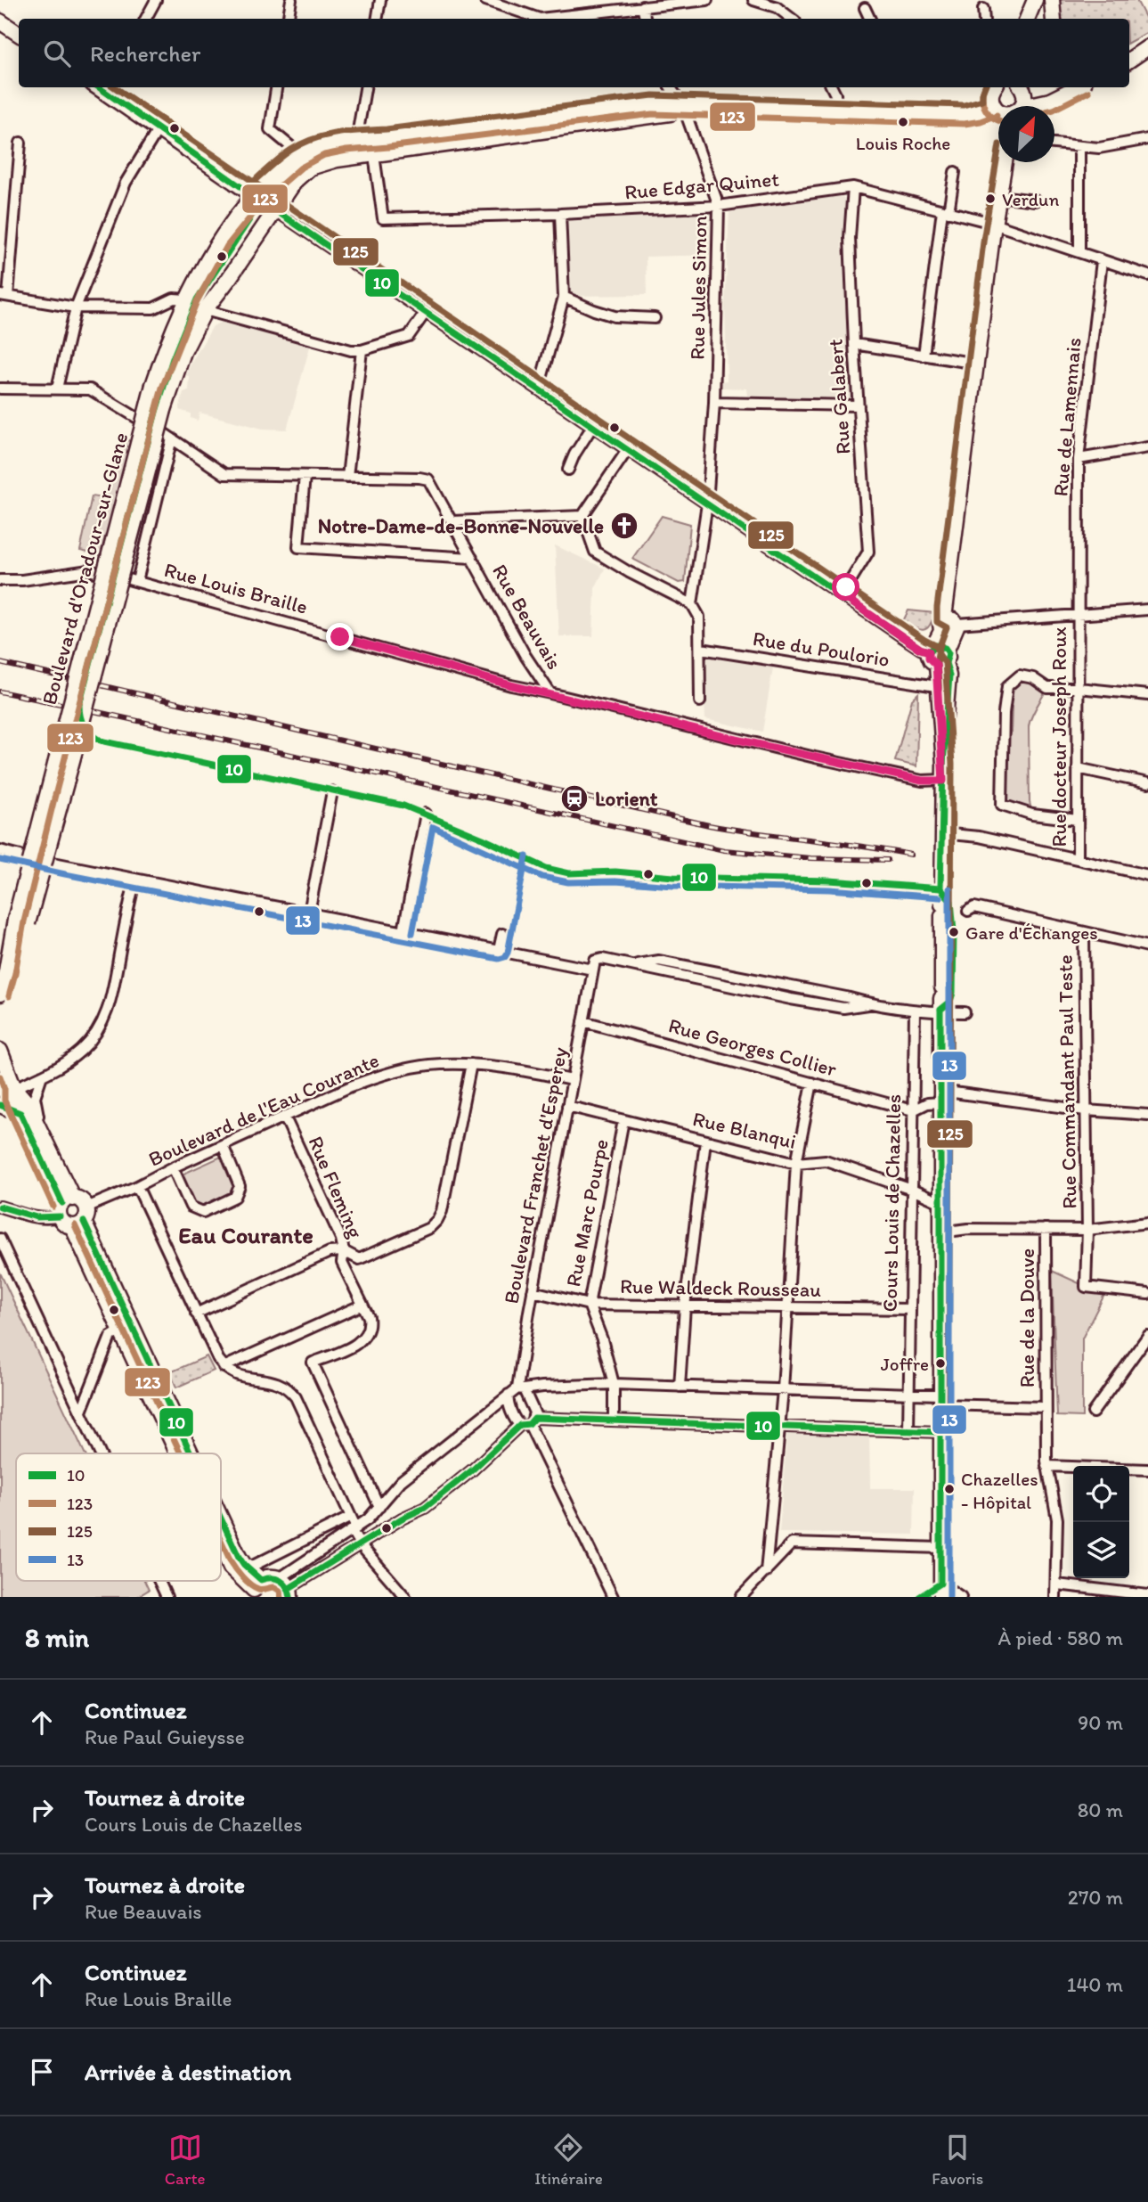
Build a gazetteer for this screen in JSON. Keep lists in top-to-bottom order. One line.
{"streets":{"main road":["Boulevard d'Oradour-sur-Glane"],"street":["Rue Edgar Quinet","Rue Jules Simon","Rue Galabert","Rue de Lamennais","Rue Louis Braille","Rue Beauvais","Rue du Poulorio","Rue docteur Joseph Roux","Rue Georges Collier","Rue Commandant Paul Teste","Boulevard de l'Eau Courante","Rue Blanqui","Boulevard Franchet d'Esperey","Rue Fleming","Cours Louis de Chazelles","Rue Marc Pourpe","Rue Waldeck Rousseau","Rue de la Douve"]},"crossings":[["Rue Edgar Quinet","Rue Jules Simon"],["Rue Edgar Quinet","Rue Galabert"],["Rue Edgar Quinet","Rue de Lamennais"],["Rue Edgar Quinet","Boulevard d'Oradour-sur-Glane"],["Rue Jules Simon","Boulevard d'Oradour-sur-Glane"],["Rue de Lamennais","Rue docteur Joseph Roux"],["Rue Louis Braille","Rue Beauvais"],["Rue Georges Collier","Boulevard Franchet d'Esperey"],["Rue Georges Collier","Cours Louis de Chazelles"],["Boulevard de l'Eau Courante","Boulevard Franchet d'Esperey"],["Boulevard de l'Eau Courante","Rue Fleming"],["Rue Blanqui","Boulevard Franchet d'Esperey"],["Rue Blanqui","Cours Louis de Chazelles"],["Rue Blanqui","Rue Marc Pourpe"],["Boulevard Franchet d'Esperey","Rue Waldeck Rousseau"],["Cours Louis de Chazelles","Rue Waldeck Rousseau"],["Rue Marc Pourpe","Rue Waldeck Rousseau"]],"districts":["Eau Courante"],"places":{"other":["Louis Roche","Verdun","Gare d'Échanges","Joffre","Chazelles - Hôpital"],"church":["Notre-Dame-de-Bonne-Nouvelle"],"station":["Lorient"]},"lines":["transit line 10","transit line 123","transit line 125","transit line 13"],"legend":["10","123","125","13"],"north":"top right","page":{"search":"Rechercher","heading":["8 min","À pied · 580 m"],"list":[["Continuez","Rue Paul Guieysse","90 m"],["Tournez à droite","Cours Louis de Chazelles","80 m"],["Tournez à droite","Rue Beauvais","270 m"],["Continuez","Rue Louis Braille","140 m"],"Arrivée à destination"],"nav":["Carte","Itinéraire","Favoris"]}}
